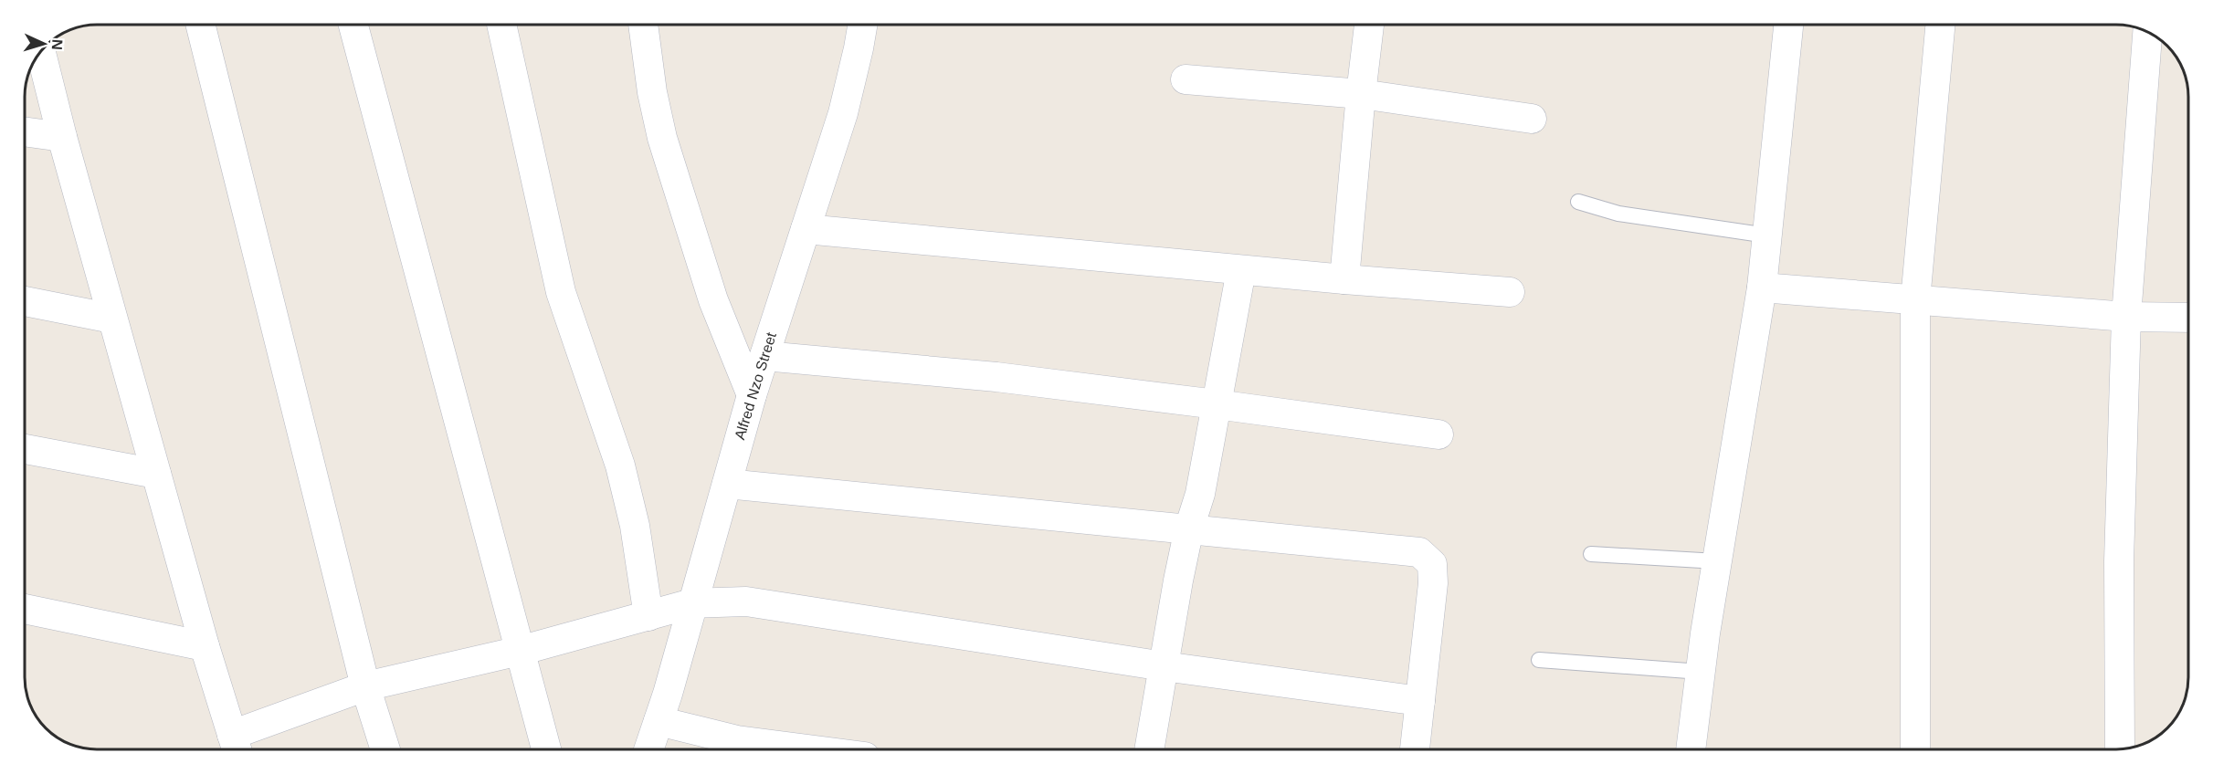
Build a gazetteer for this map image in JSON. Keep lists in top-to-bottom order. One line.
{"streets":{"street":["Alfred Nzo Street"]},"north":"right"}
